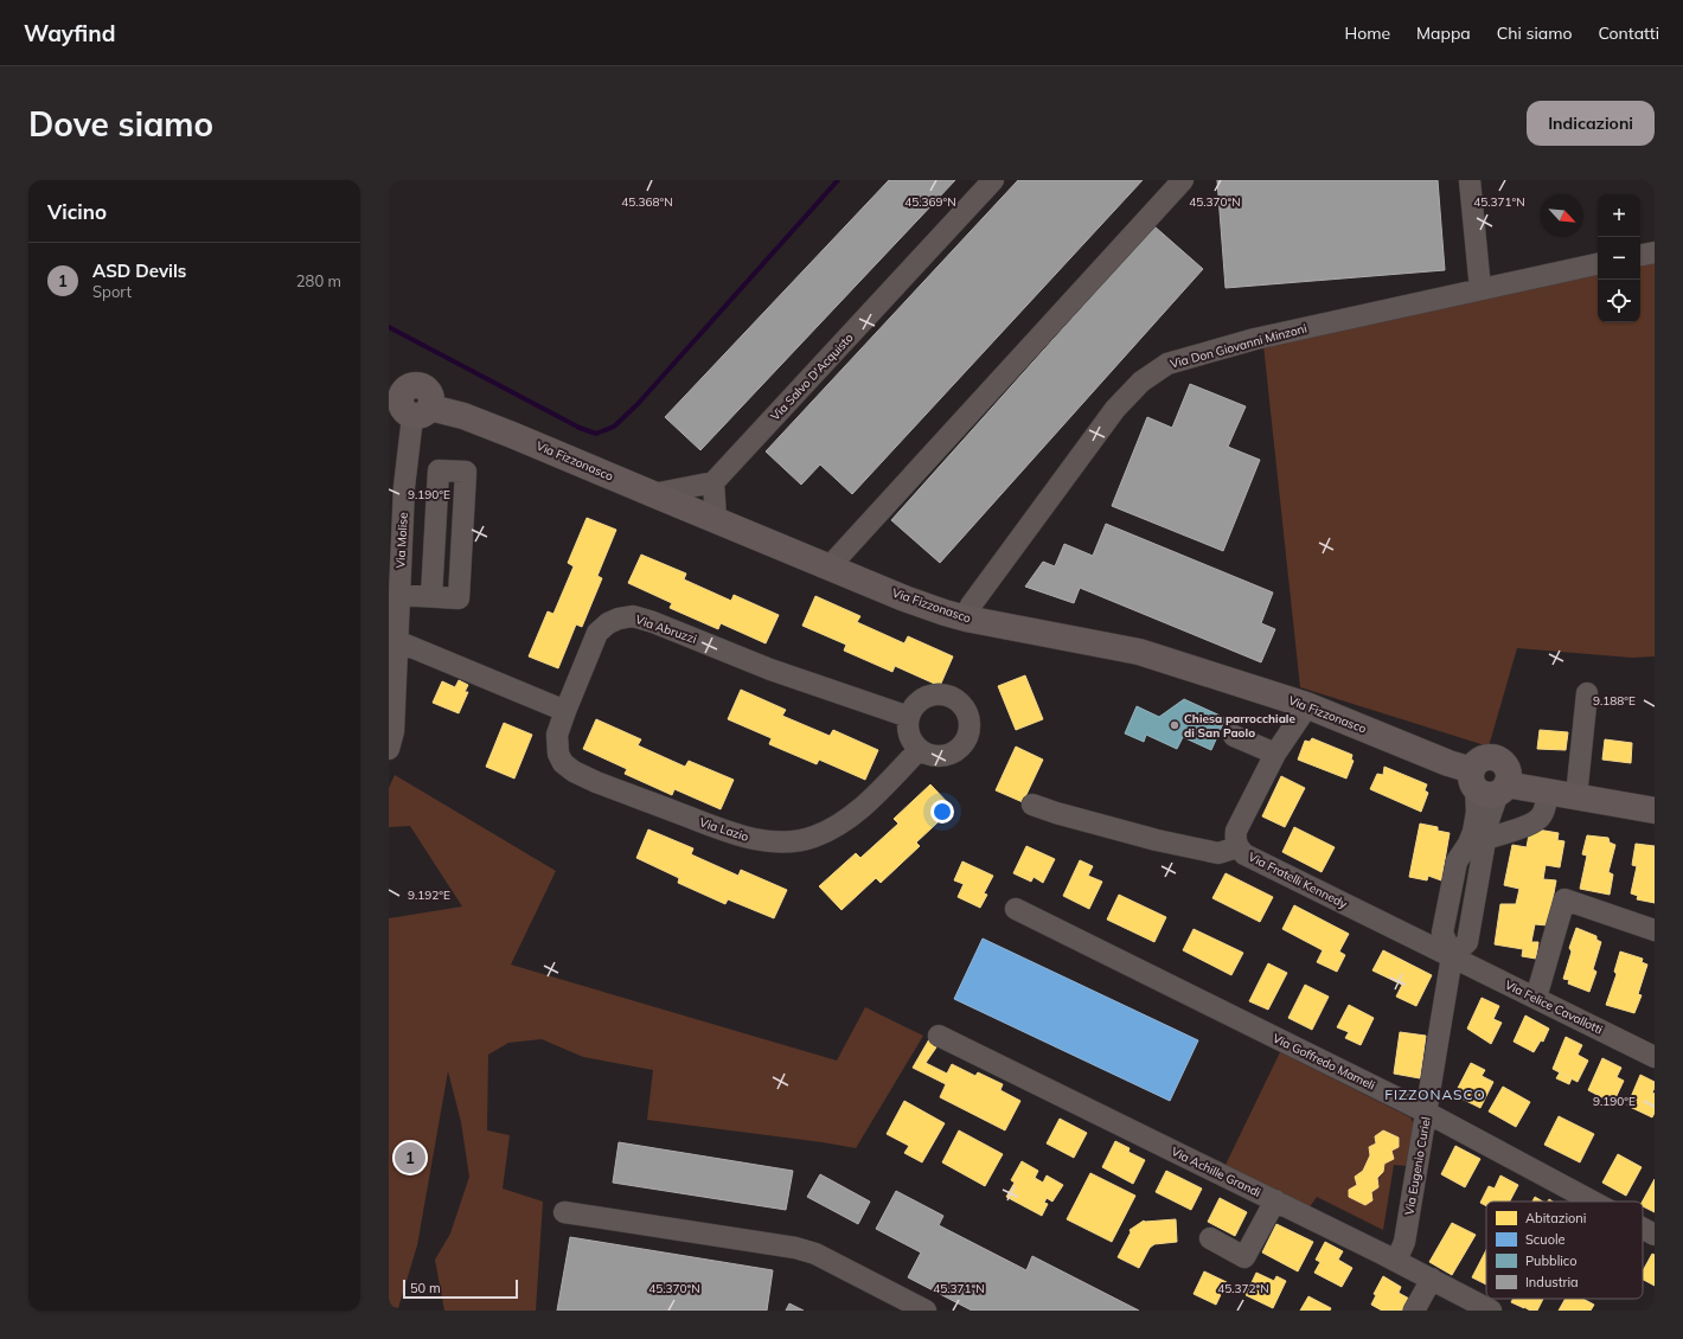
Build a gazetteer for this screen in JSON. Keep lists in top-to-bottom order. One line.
{"streets":{"main road":["Via Fizzonasco"],"street":["Via Don Giovanni Minzoni","Via Salvo D'Acquisto","Via Molise","Via Abruzzi","Via Lazio","Via Fratelli Kennedy","Via Felice Cavallotti","Via Goffredo Mameli","Via Eugenio Curiel","Via Achille Grandi"]},"crossings":[["Via Don Giovanni Minzoni","Via Fizzonasco"],["Via Fizzonasco","Via Molise"],["Via Fizzonasco","Via Fratelli Kennedy"],["Via Abruzzi","Via Lazio"],["Via Fratelli Kennedy","Via Felice Cavallotti"],["Via Fratelli Kennedy","Via Eugenio Curiel"],["Via Felice Cavallotti","Via Eugenio Curiel"],["Via Goffredo Mameli","Via Eugenio Curiel"],["Via Eugenio Curiel","Via Achille Grandi"]],"districts":["FIZZONASCO"],"places":["Chiesa parrocchiale di San Paolo"],"legend":["Abitazioni","Scuole","Pubblico","Industria"],"scale_bar":"50 m","north":"bottom right","page":{"header":"Wayfind","nav":["Home","Mappa","Chi siamo","Contatti"],"buttons":"Indicazioni","title":"Dove siamo","heading":"Vicino","map_buttons":["+","−"],"list":[{"mark":"1","name":"ASD Devils","note":"Sport","value":"280 m"}],"pins":"1","scale":"50 m"},"coordinates":["45.368°N","45.369°N","45.370°N","45.371°N","9.190°E","9.188°E","9.192°E","45.372°N"]}
